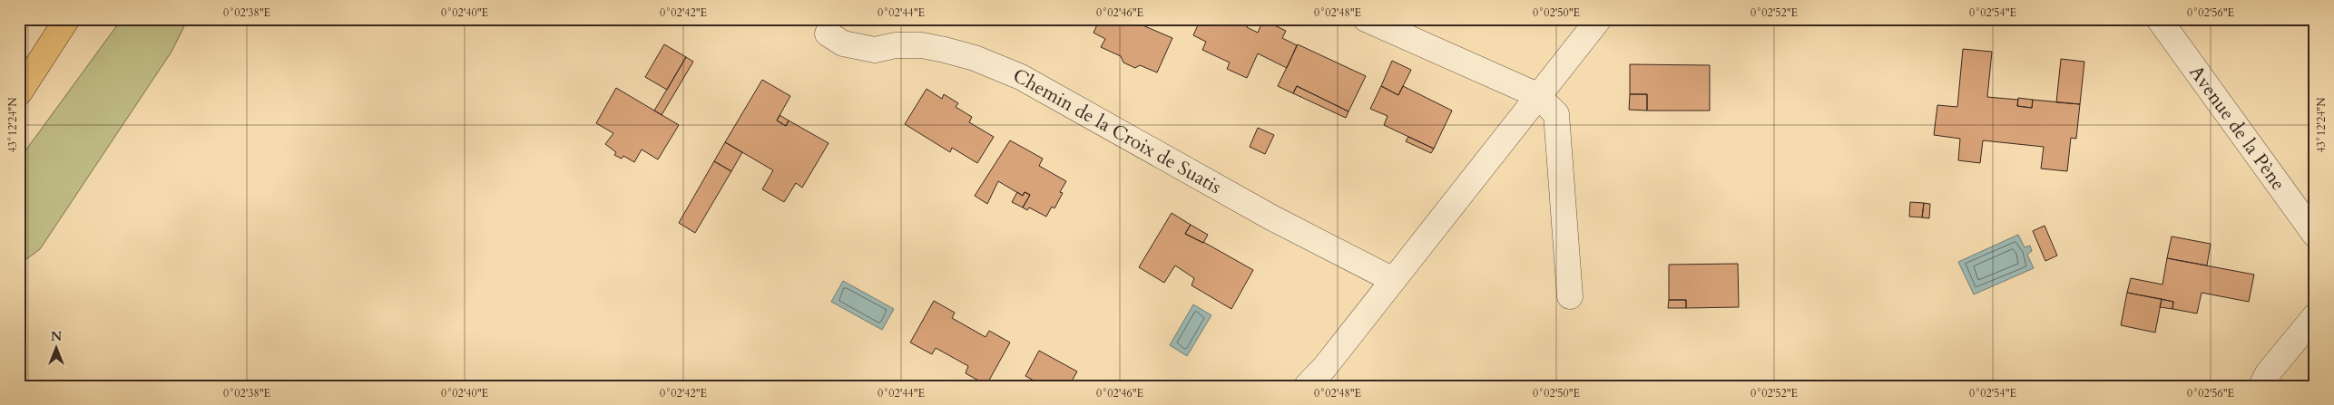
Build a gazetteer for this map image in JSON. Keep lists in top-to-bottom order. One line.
{"streets":{"street":["Avenue de la Pène","Chemin de la Croix de Suatis"]},"north":"top","coordinates":["0°02'38\"E","0°02'40\"E","0°02'42\"E","0°02'44\"E","0°02'46\"E","0°02'48\"E","0°02'50\"E","0°02'52\"E","0°02'54\"E","0°02'56\"E","43°12'24\"N"]}
